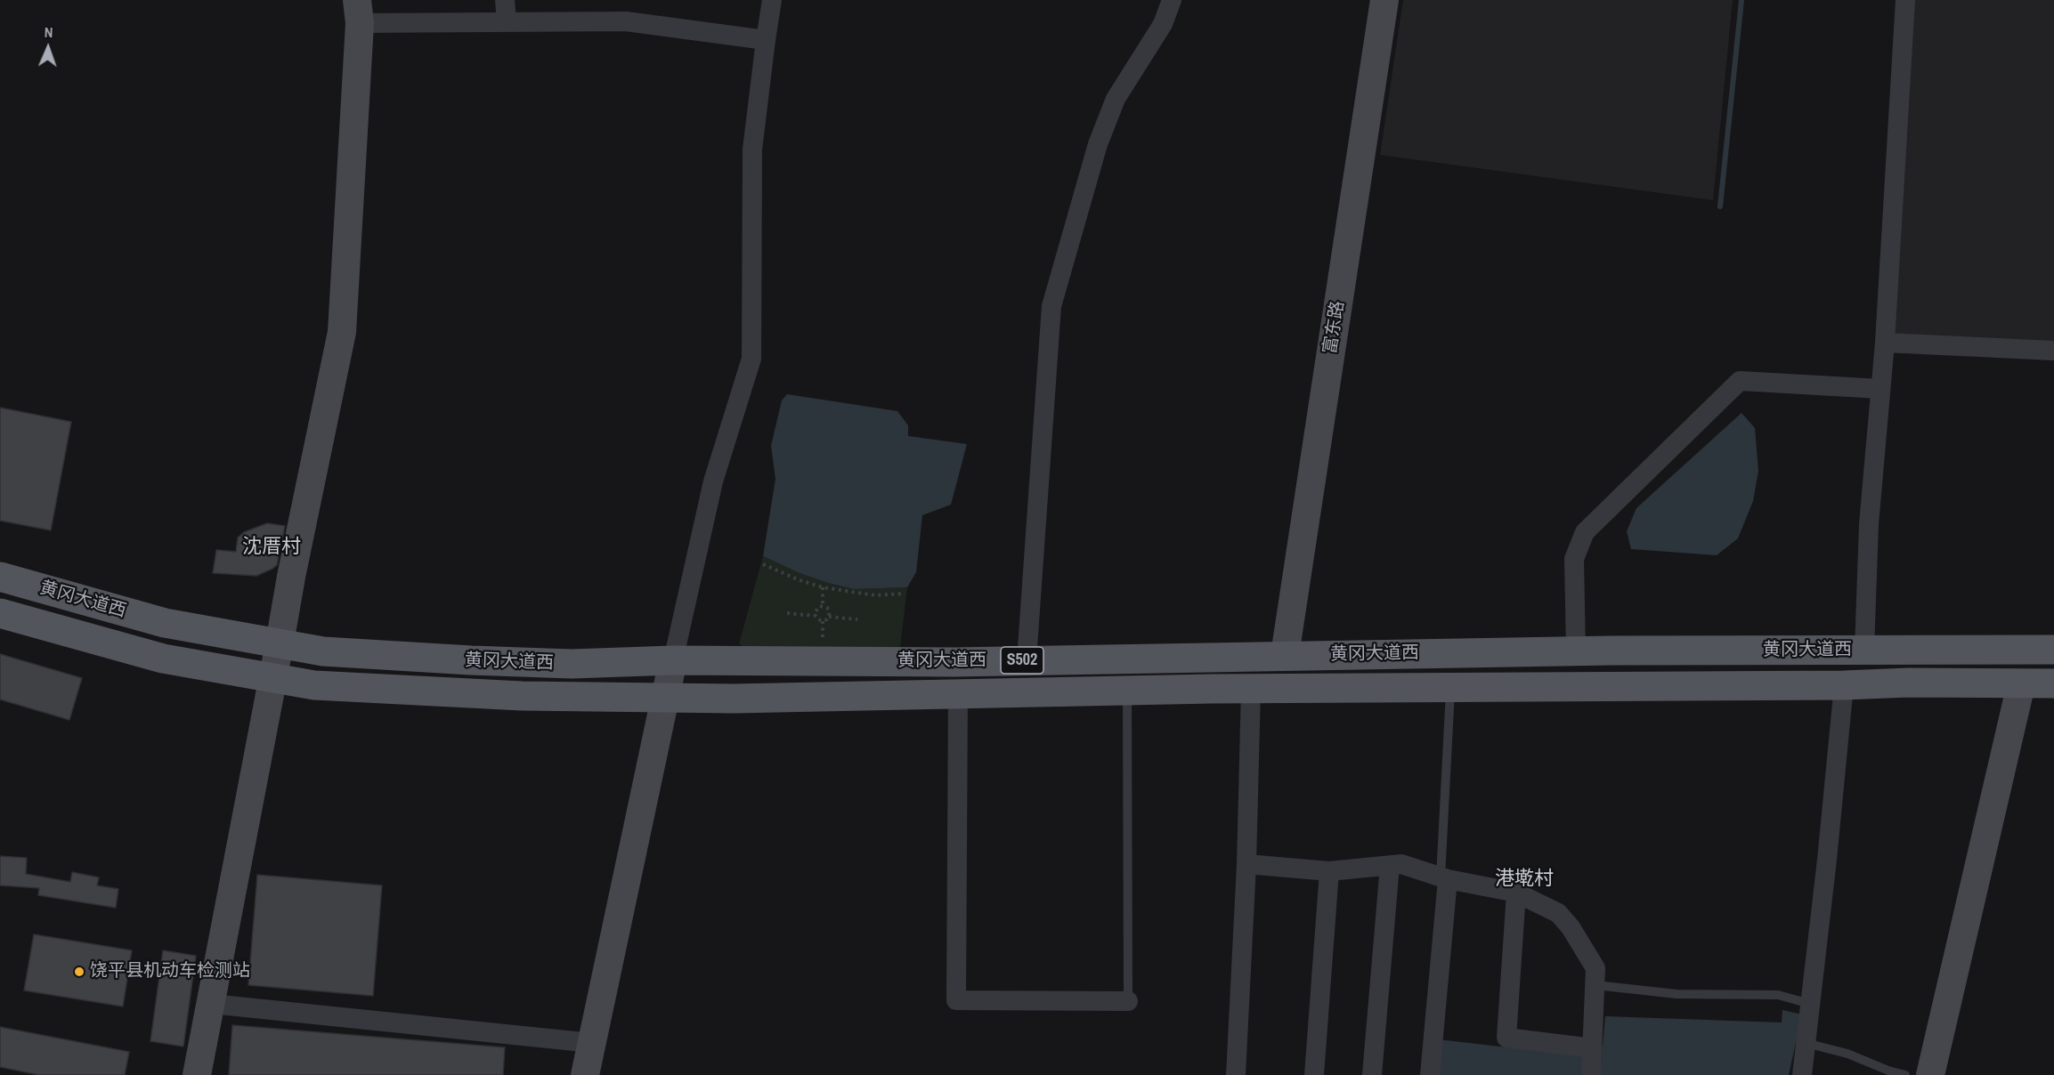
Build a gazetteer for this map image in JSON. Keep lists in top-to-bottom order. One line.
{"streets":{"main road":["黄冈大道西","S502"],"street":["富东路"]},"crossings":[["富东路","黄冈大道西"]],"districts":["沈厝村","港墘村"],"places":["饶平县机动车检测站"],"north":"top"}
